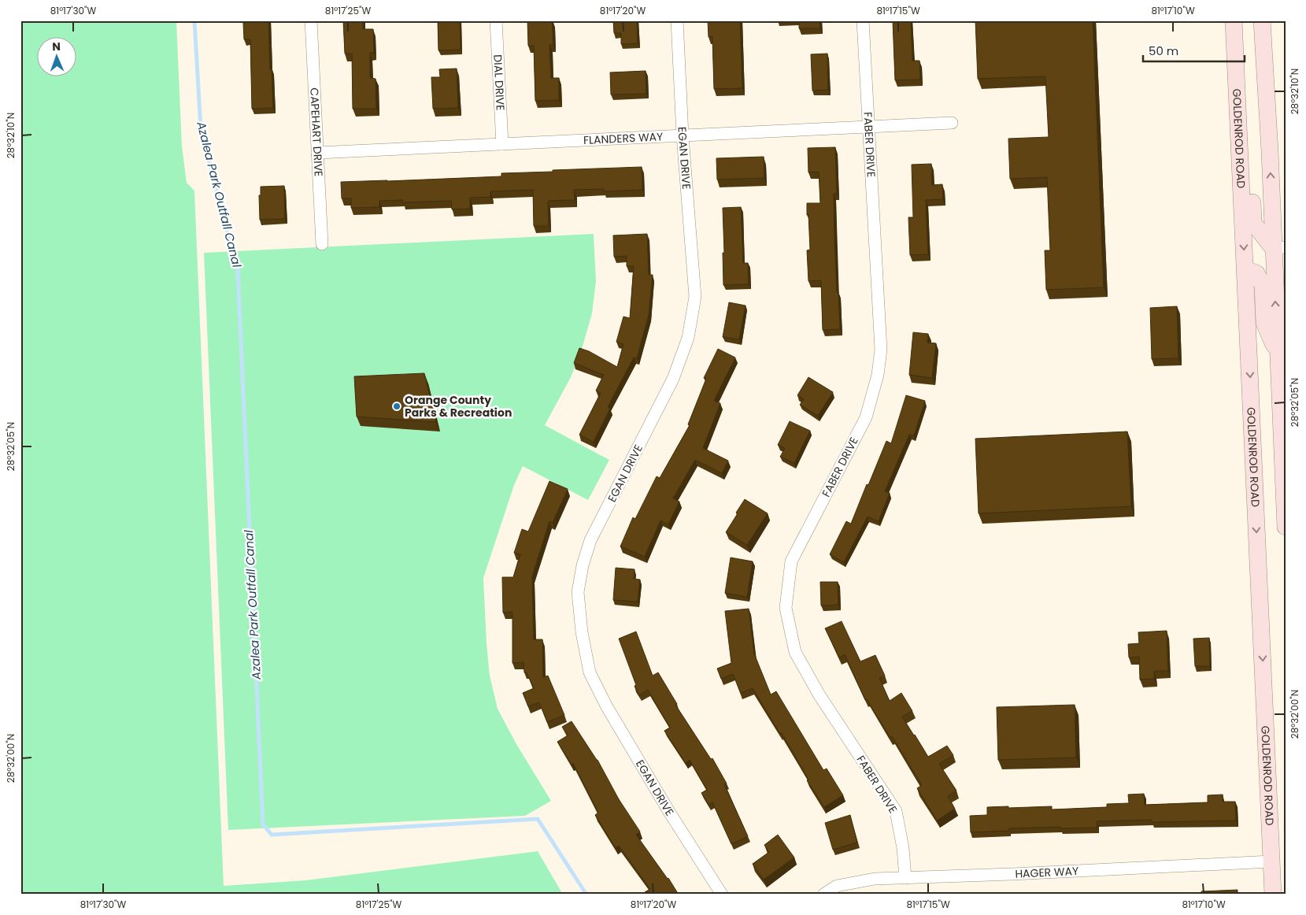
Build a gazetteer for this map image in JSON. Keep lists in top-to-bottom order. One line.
{"streets":{"main road":["GOLDENROD ROAD"],"street":["DIAL DRIVE","CAPEHART DRIVE","FLANDERS WAY","FABER DRIVE","EGAN DRIVE","HAGER WAY"]},"crossings":[["DIAL DRIVE","FLANDERS WAY"],["CAPEHART DRIVE","FLANDERS WAY"],["FLANDERS WAY","FABER DRIVE"],["FLANDERS WAY","EGAN DRIVE"],["GOLDENROD ROAD","HAGER WAY"],["FABER DRIVE","HAGER WAY"]],"water":["Azalea Park Outfall Canal"],"places":["Orange County Parks & Recreation"],"scale_bar":"50 m","north":"top","coordinates":["81°17'30\"W","81°17'25\"W","81°17'20\"W","81°17'15\"W","81°17'10\"W","28°32'10\"N","28°32'05\"N","28°32'00\"N"]}
